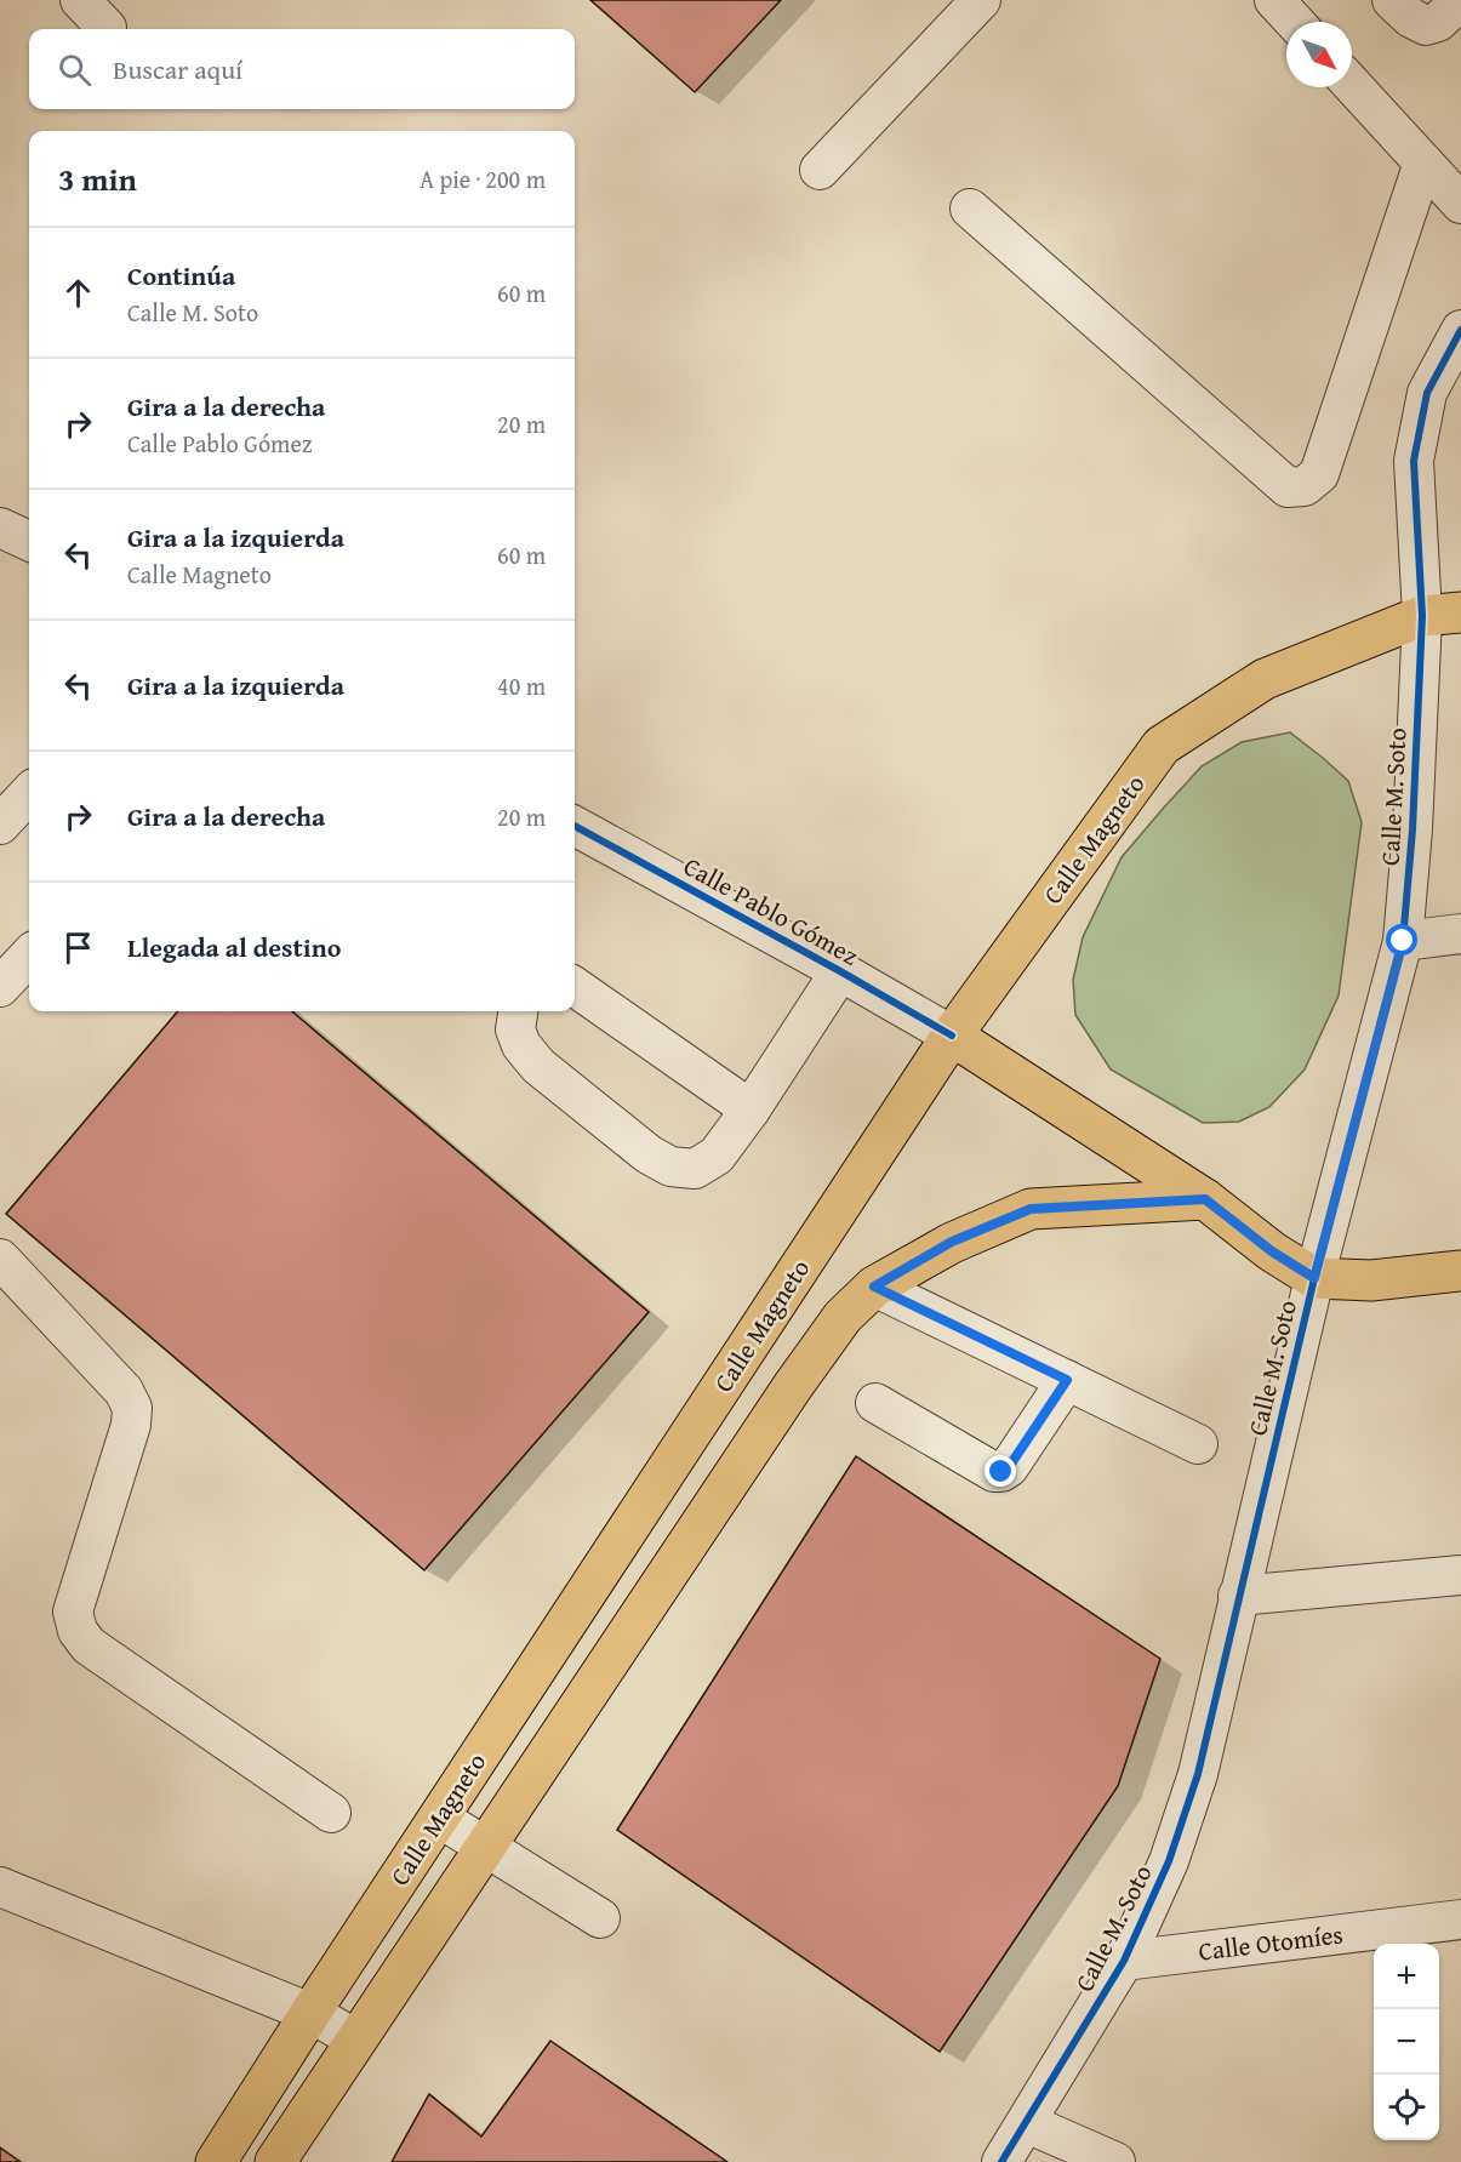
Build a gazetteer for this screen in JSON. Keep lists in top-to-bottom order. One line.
{"streets":{"main road":["Calle Magneto","Calle Pablo Gómez"],"street":["Calle M. Soto","Calle Otomíes"]},"crossings":[["Calle M. Soto","Calle Magneto"],["Calle M. Soto","Calle Pablo Gómez"],["Calle M. Soto","Calle Otomíes"],["Calle Magneto","Calle Pablo Gómez"]],"north":"bottom right","page":{"search":"Buscar aquí","heading":["3 min","A pie · 200 m"],"list":[["Continúa","Calle M. Soto","60 m"],["Gira a la derecha","Calle Pablo Gómez","20 m"],["Gira a la izquierda","Calle Magneto","60 m"],["Gira a la izquierda","40 m"],["Gira a la derecha","20 m"],"Llegada al destino"],"map_buttons":["+","−"]}}
